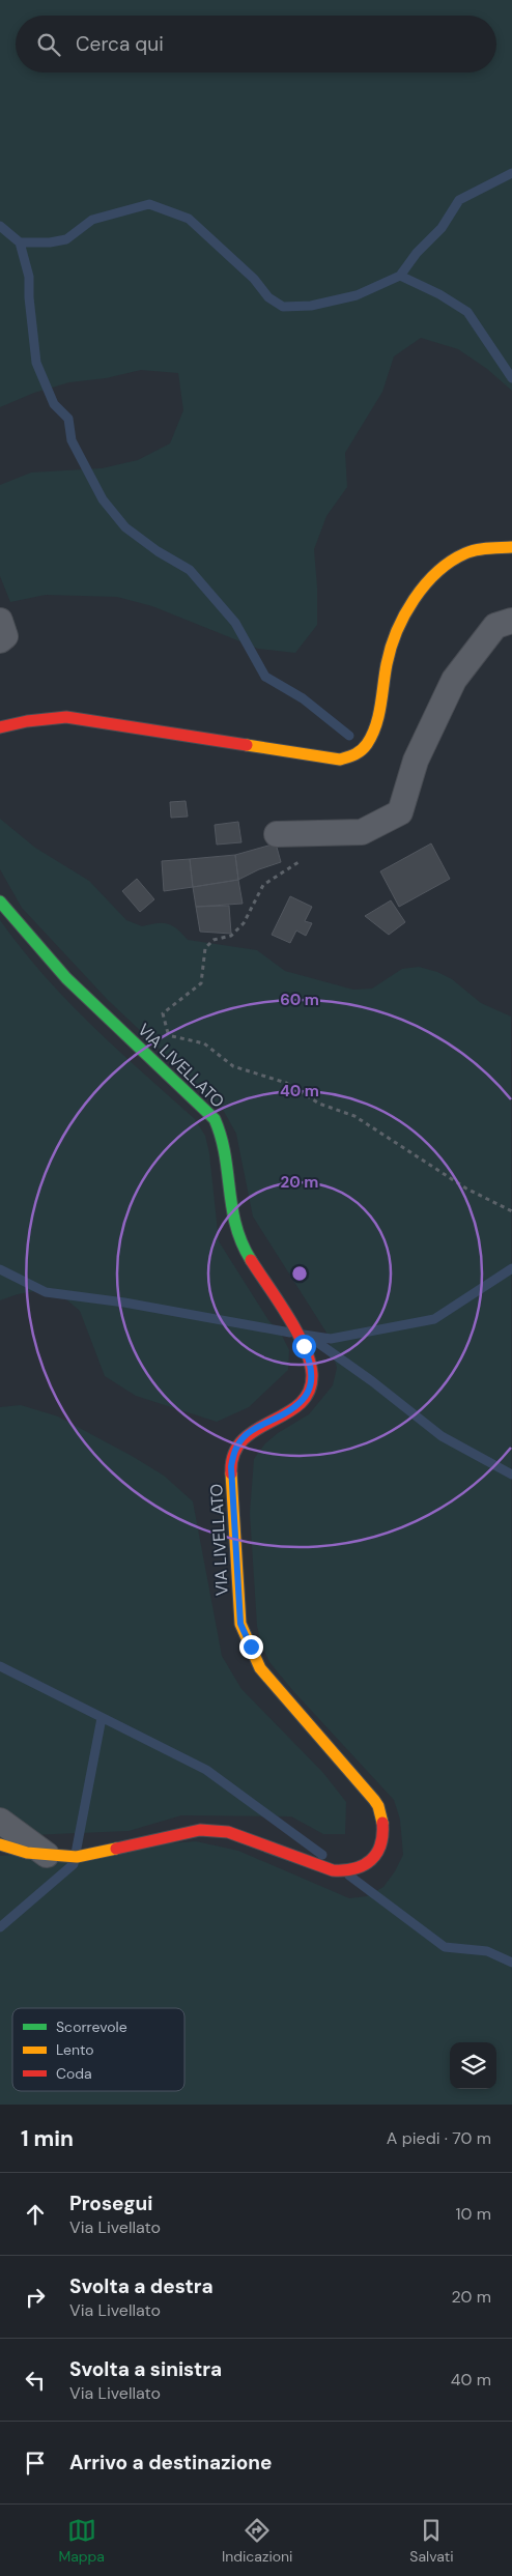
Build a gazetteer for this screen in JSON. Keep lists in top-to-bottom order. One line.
{"streets":{"main road":["VIA LIVELLATO"]},"legend":["Scorrevole","Lento","Coda"],"page":{"search":"Cerca qui","heading":["1 min","A piedi · 70 m"],"list":[["Prosegui","Via Livellato","10 m"],["Svolta a destra","Via Livellato","20 m"],["Svolta a sinistra","Via Livellato","40 m"],"Arrivo a destinazione"],"nav":["Mappa","Indicazioni","Salvati"]},"rings":["60 m","40 m","20 m"]}
